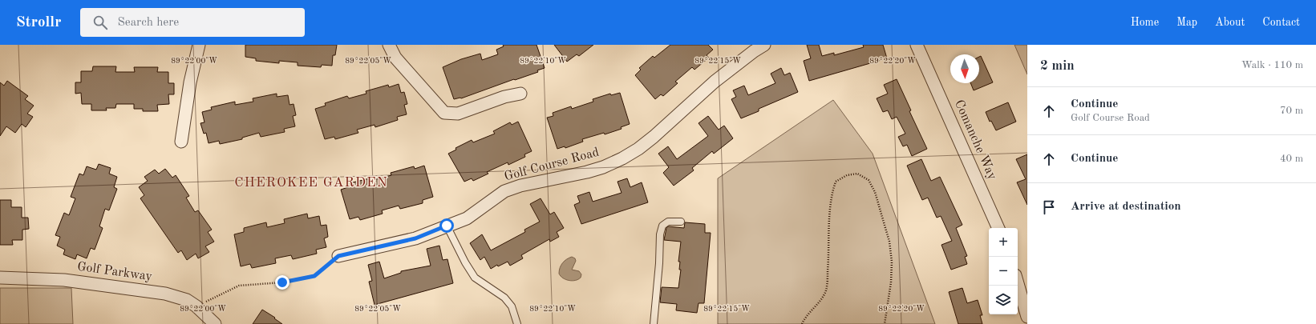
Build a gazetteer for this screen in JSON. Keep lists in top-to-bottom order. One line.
{"streets":{"street":["Comanche Way","Golf Course Road","Golf Parkway"]},"districts":["CHEROKEE GARDEN"],"north":"bottom","page":{"header":"Strollr","search":"Search here","nav":["Home","Map","About","Contact"],"heading":["2 min","Walk · 110 m"],"list":[["Continue","Golf Course Road","70 m"],["Continue","40 m"],"Arrive at destination"],"map_buttons":["+","−"]},"coordinates":["89°22'00\"W","89°22'05\"W","89°22'10\"W","89°22'15\"W","89°22'20\"W"]}
